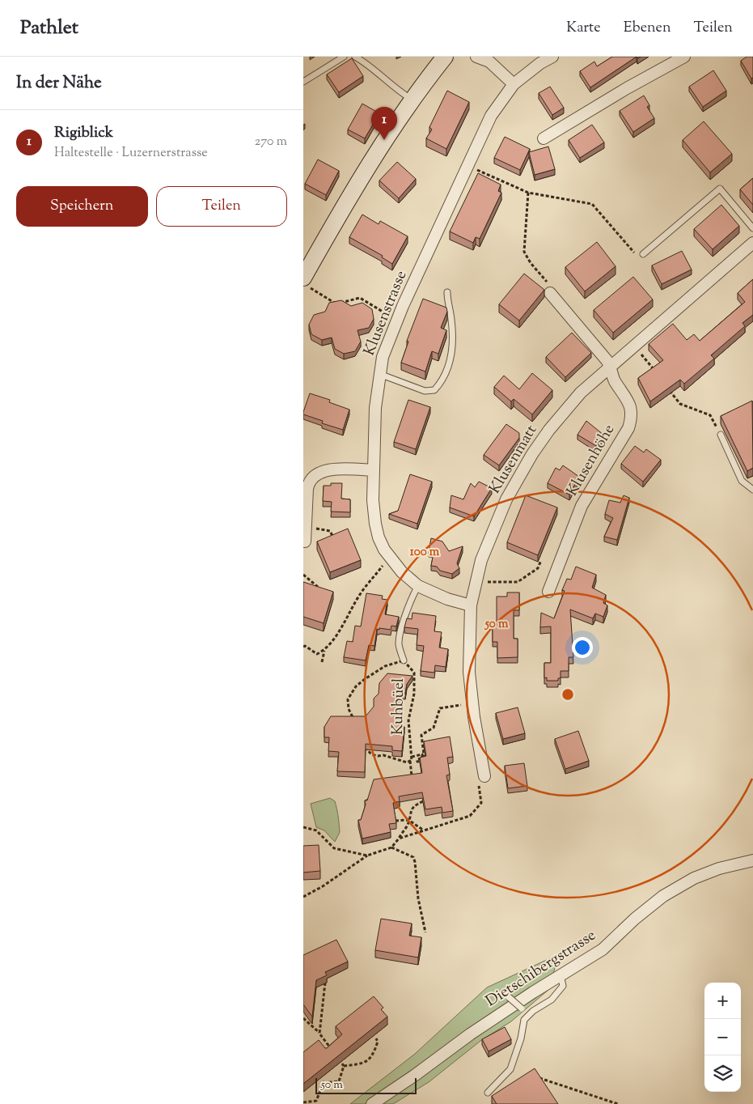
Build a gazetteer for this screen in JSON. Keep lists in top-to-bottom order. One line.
{"streets":{"street":["Klusenstrasse","Klusenmatt","Klusenhöhe","Dietschibergstrasse"],"lane":["Kuhbüel"]},"crossings":[["Klusenstrasse","Klusenmatt"],["Klusenstrasse","Kuhbüel"],["Klusenmatt","Klusenhöhe"]],"scale_bar":"50 m","page":{"header":"Pathlet","nav":["Karte","Ebenen","Teilen"],"heading":"In der Nähe","pins":"1","list":[{"mark":"1","name":"Rigiblick","note":"Haltestelle · Luzernerstrasse","value":"270 m"}],"buttons":["Speichern","Teilen"],"map_buttons":["+","−"],"scale":"50 m"},"rings":["100 m","50 m"]}
